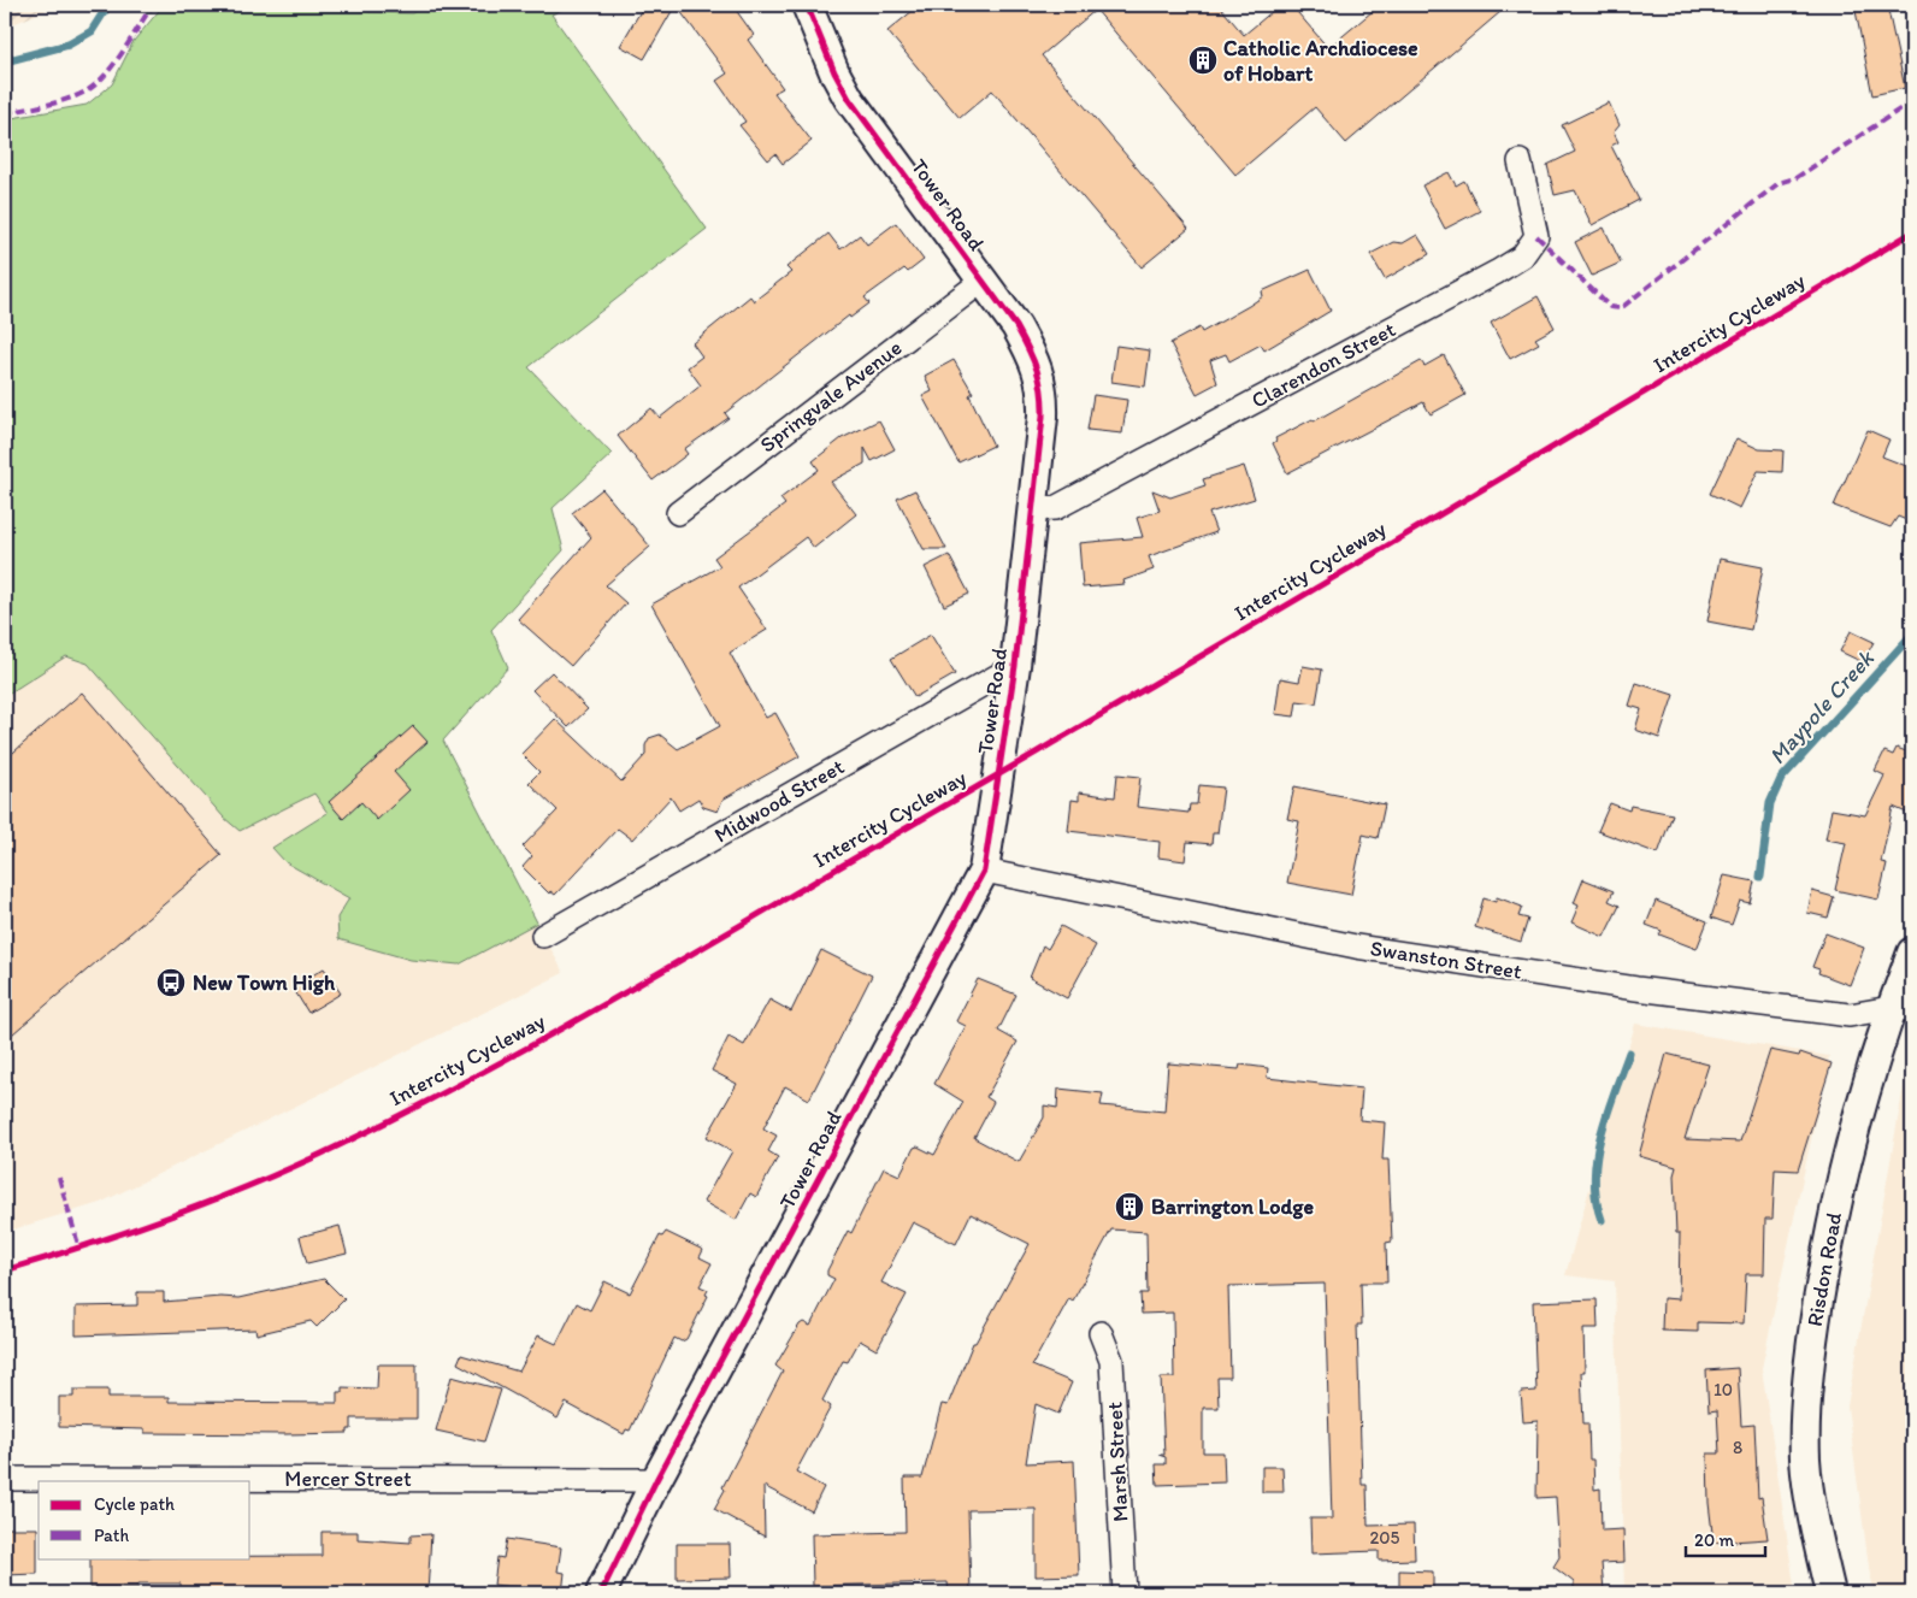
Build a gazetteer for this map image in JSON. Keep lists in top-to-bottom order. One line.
{"streets":{"street":["Tower Road","Clarendon Street","Springvale Avenue","Midwood Street","Swanston Street","Risdon Road","Marsh Street","Mercer Street"],"cycle path":["Intercity Cycleway"]},"crossings":[["Tower Road","Clarendon Street"],["Tower Road","Springvale Avenue"],["Tower Road","Midwood Street"],["Tower Road","Swanston Street"],["Tower Road","Mercer Street"],["Swanston Street","Risdon Road"]],"water":["Maypole Creek"],"places":{"building":["Catholic Archdiocese of Hobart","Barrington Lodge"],"bus stop":["New Town High"]},"house_numbers":["10","8","205"],"legend":["Cycle path","Path"],"scale_bar":"20 m"}
